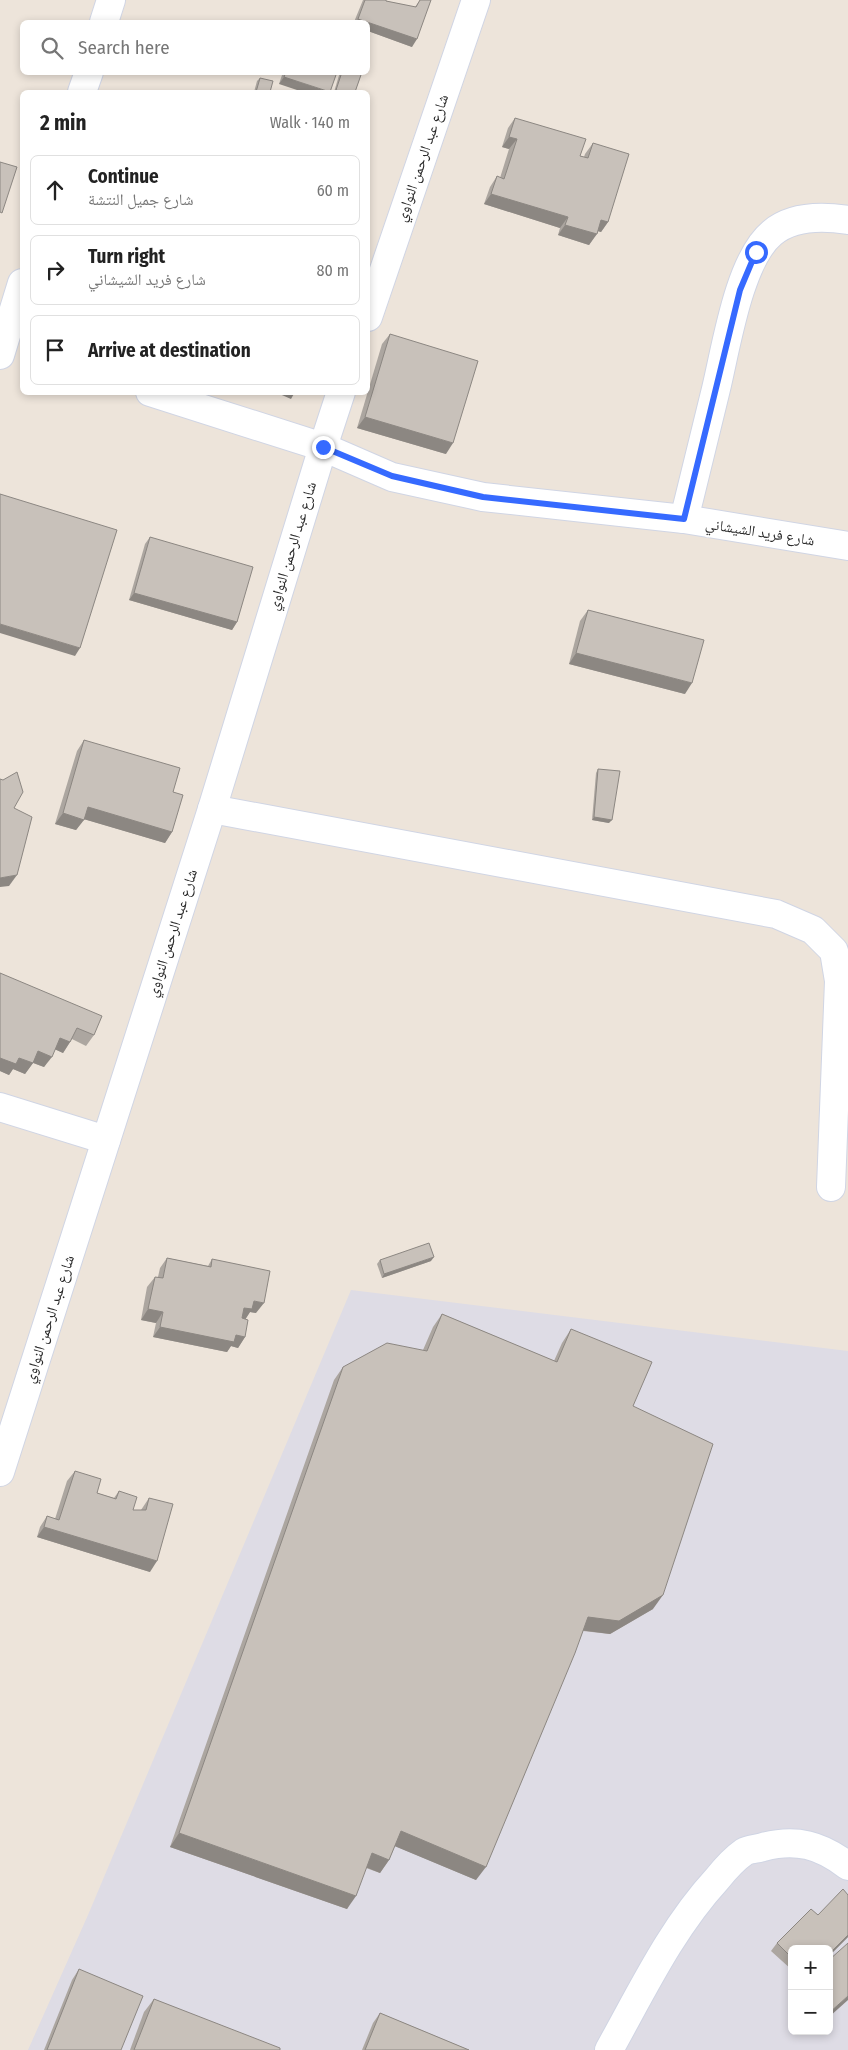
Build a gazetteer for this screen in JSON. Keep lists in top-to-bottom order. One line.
{"streets":{"street":["شارع عبد الرحمن النواوي","شارع فريد الشيشاني"]},"crossings":[["شارع عبد الرحمن النواوي","شارع فريد الشيشاني"]],"page":{"search":"Search here","heading":["2 min","Walk · 140 m"],"list":[["Continue","شارع جميل النتشة","60 m"],["Turn right","شارع فريد الشيشاني","80 m"],"Arrive at destination"],"map_buttons":["+","−"]}}
